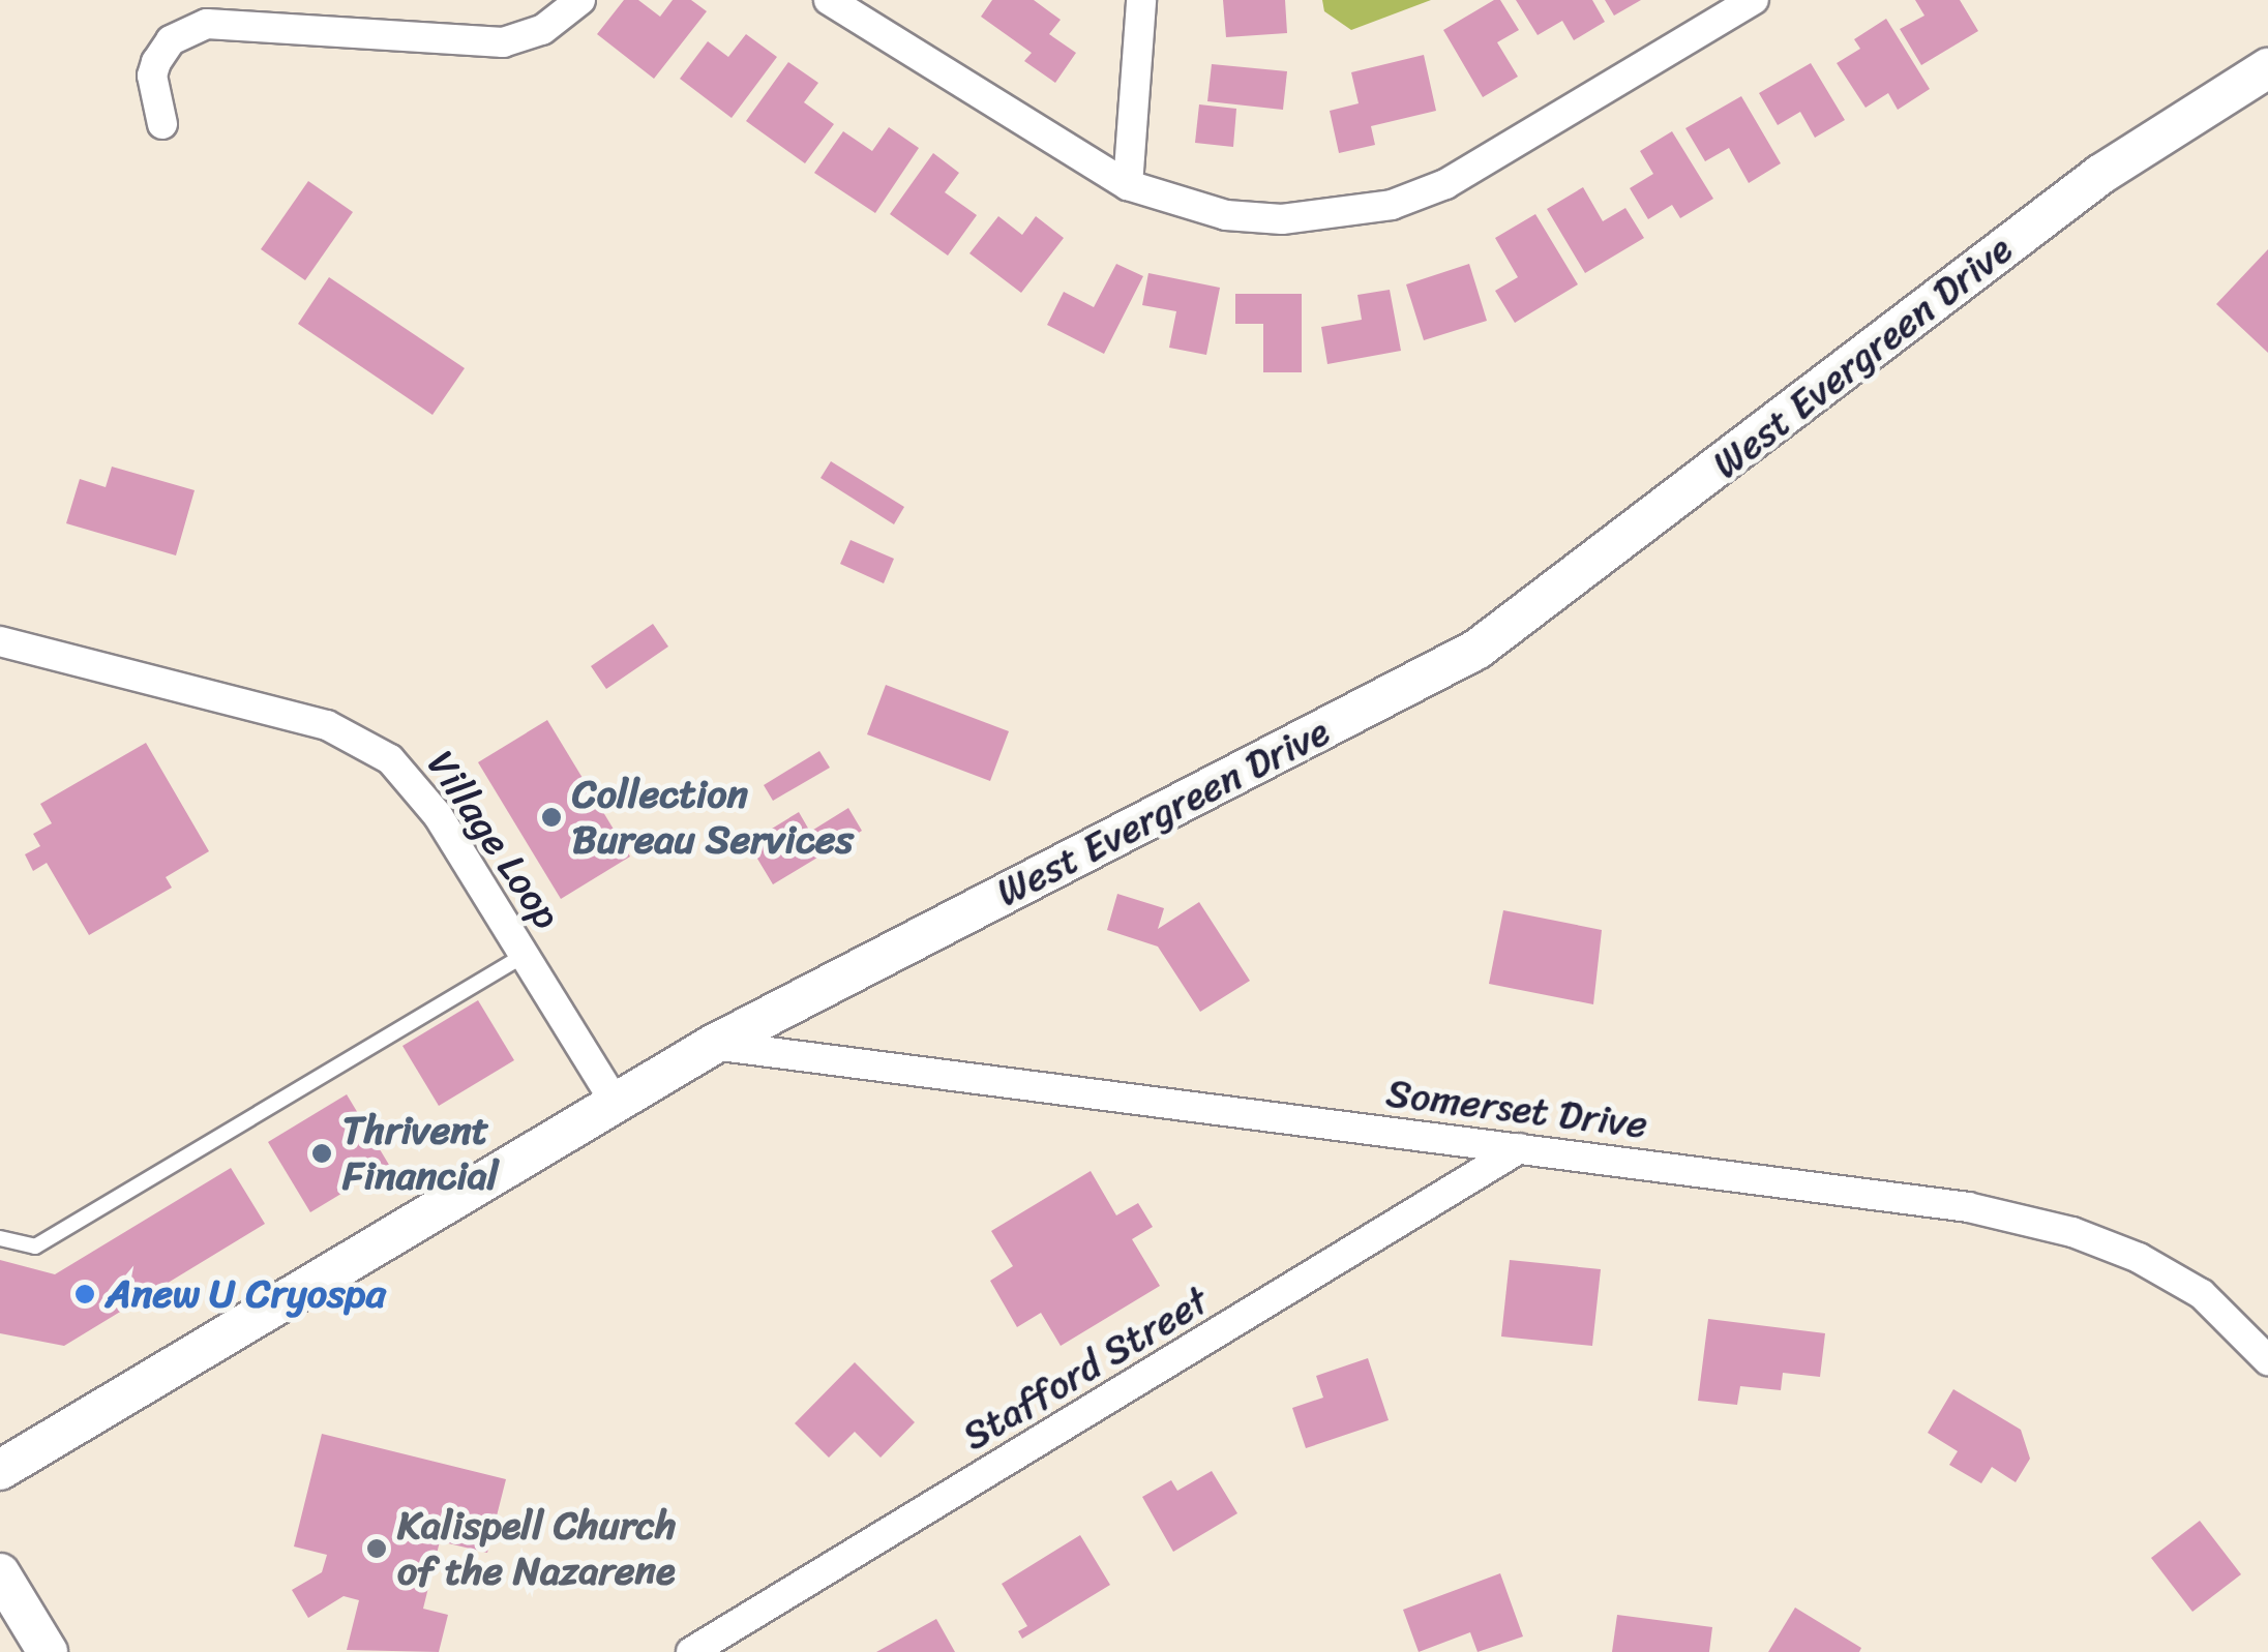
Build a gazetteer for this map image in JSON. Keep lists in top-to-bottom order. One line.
{"streets":{"street":["West Evergreen Drive","Village Loop","Somerset Drive","Stafford Street"]},"crossings":[["West Evergreen Drive","Village Loop"],["West Evergreen Drive","Somerset Drive"],["Somerset Drive","Stafford Street"]],"places":["Collection Bureau Services","Thrivent Financial","Anew U Cryospa","Kalispell Church of the Nazarene"]}
